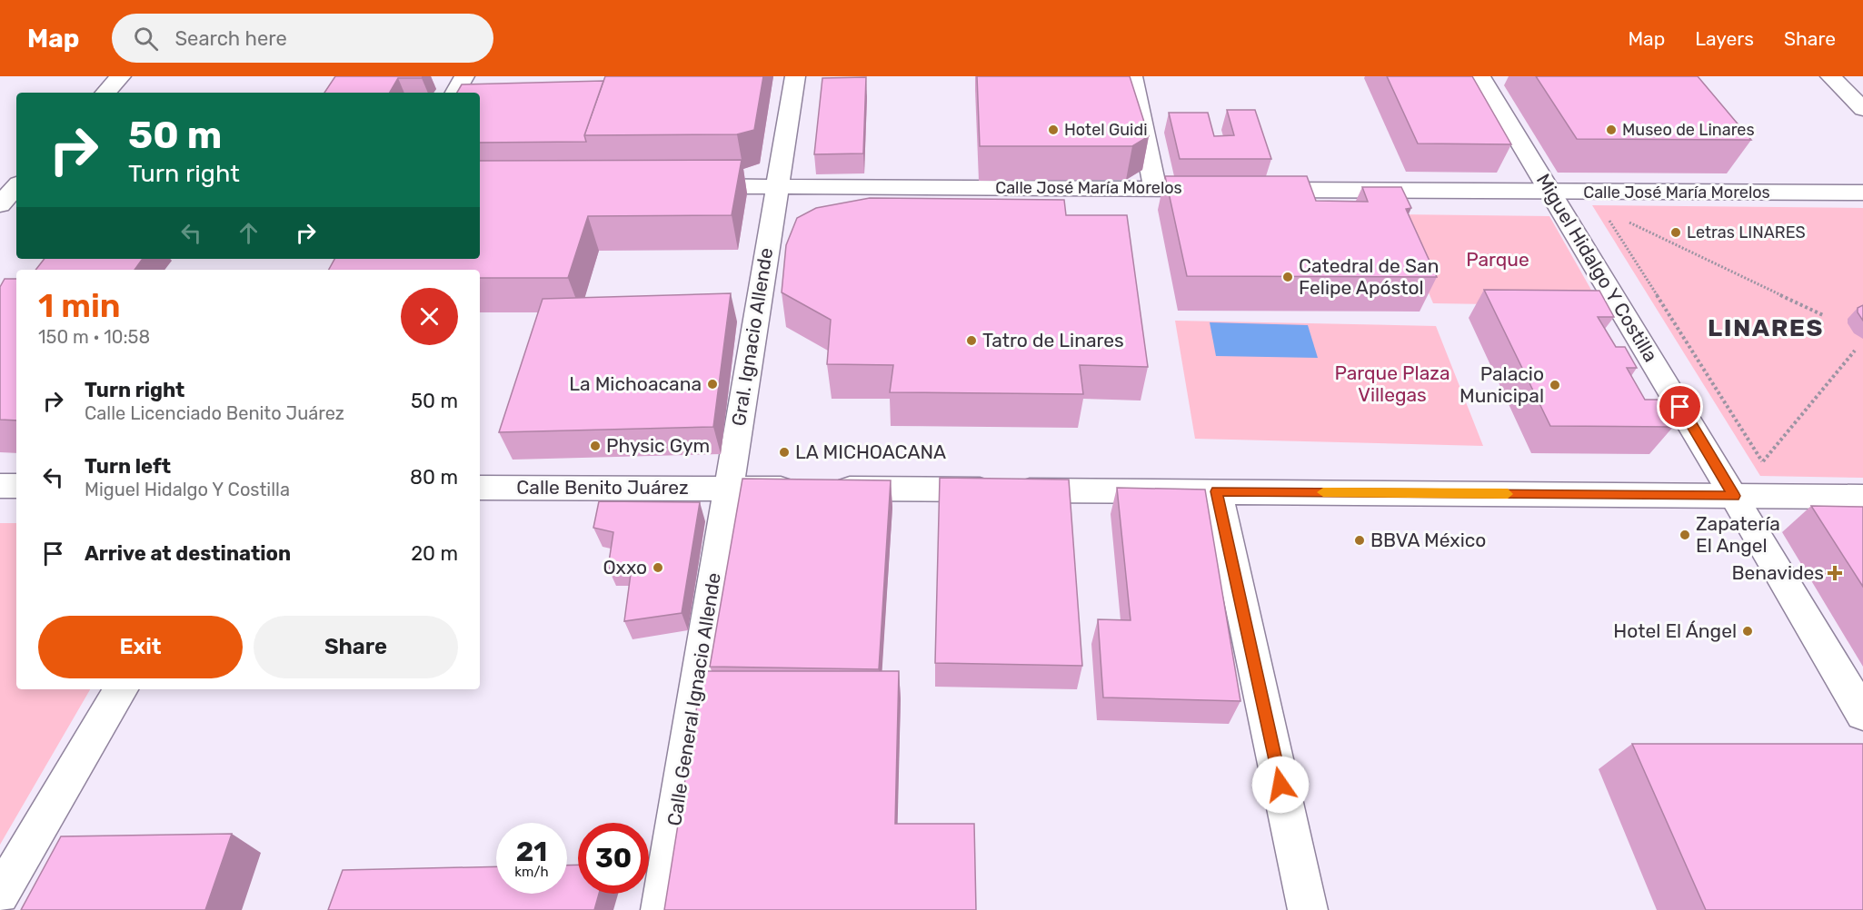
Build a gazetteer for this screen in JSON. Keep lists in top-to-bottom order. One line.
{"streets":{"street":["Calle José María Morelos","Miguel Hidalgo Y Costilla","Gral. Ignacio Allende","Calle Benito Juárez","Calle General Ignacio Allende"]},"crossings":[["Calle José María Morelos","Miguel Hidalgo Y Costilla"],["Calle José María Morelos","Gral. Ignacio Allende"],["Miguel Hidalgo Y Costilla","Calle Benito Juárez"],["Gral. Ignacio Allende","Calle Benito Juárez"],["Gral. Ignacio Allende","Calle General Ignacio Allende"],["Calle Benito Juárez","Calle General Ignacio Allende"]],"districts":["LINARES"],"parks":["Parque","Parque Plaza Villegas"],"places":{"other":["Hotel Guidi","Museo de Linares","Letras LINARES","Catedral de San Felipe Apóstol","Tatro de Linares","La Michoacana","Palacio Municipal","Physic Gym","LA MICHOACANA","Zapatería El Angel","BBVA México","Oxxo","Hotel El Ángel"],"health":["Benavides"]},"page":{"header":"Map","search":"Search here","nav":["Map","Layers","Share"],"turn":["50 m","Turn right"],"heading":["1 min","150 m · 10:58"],"list":[{"name":"Turn right","note":"Calle Licenciado Benito Juárez","value":"50 m"},{"name":"Turn left","note":"Miguel Hidalgo Y Costilla","value":"80 m"},{"name":"Arrive at destination","value":"20 m"}],"buttons":["Exit","Share"],"speed":"21 km/h","limit":"30"}}
